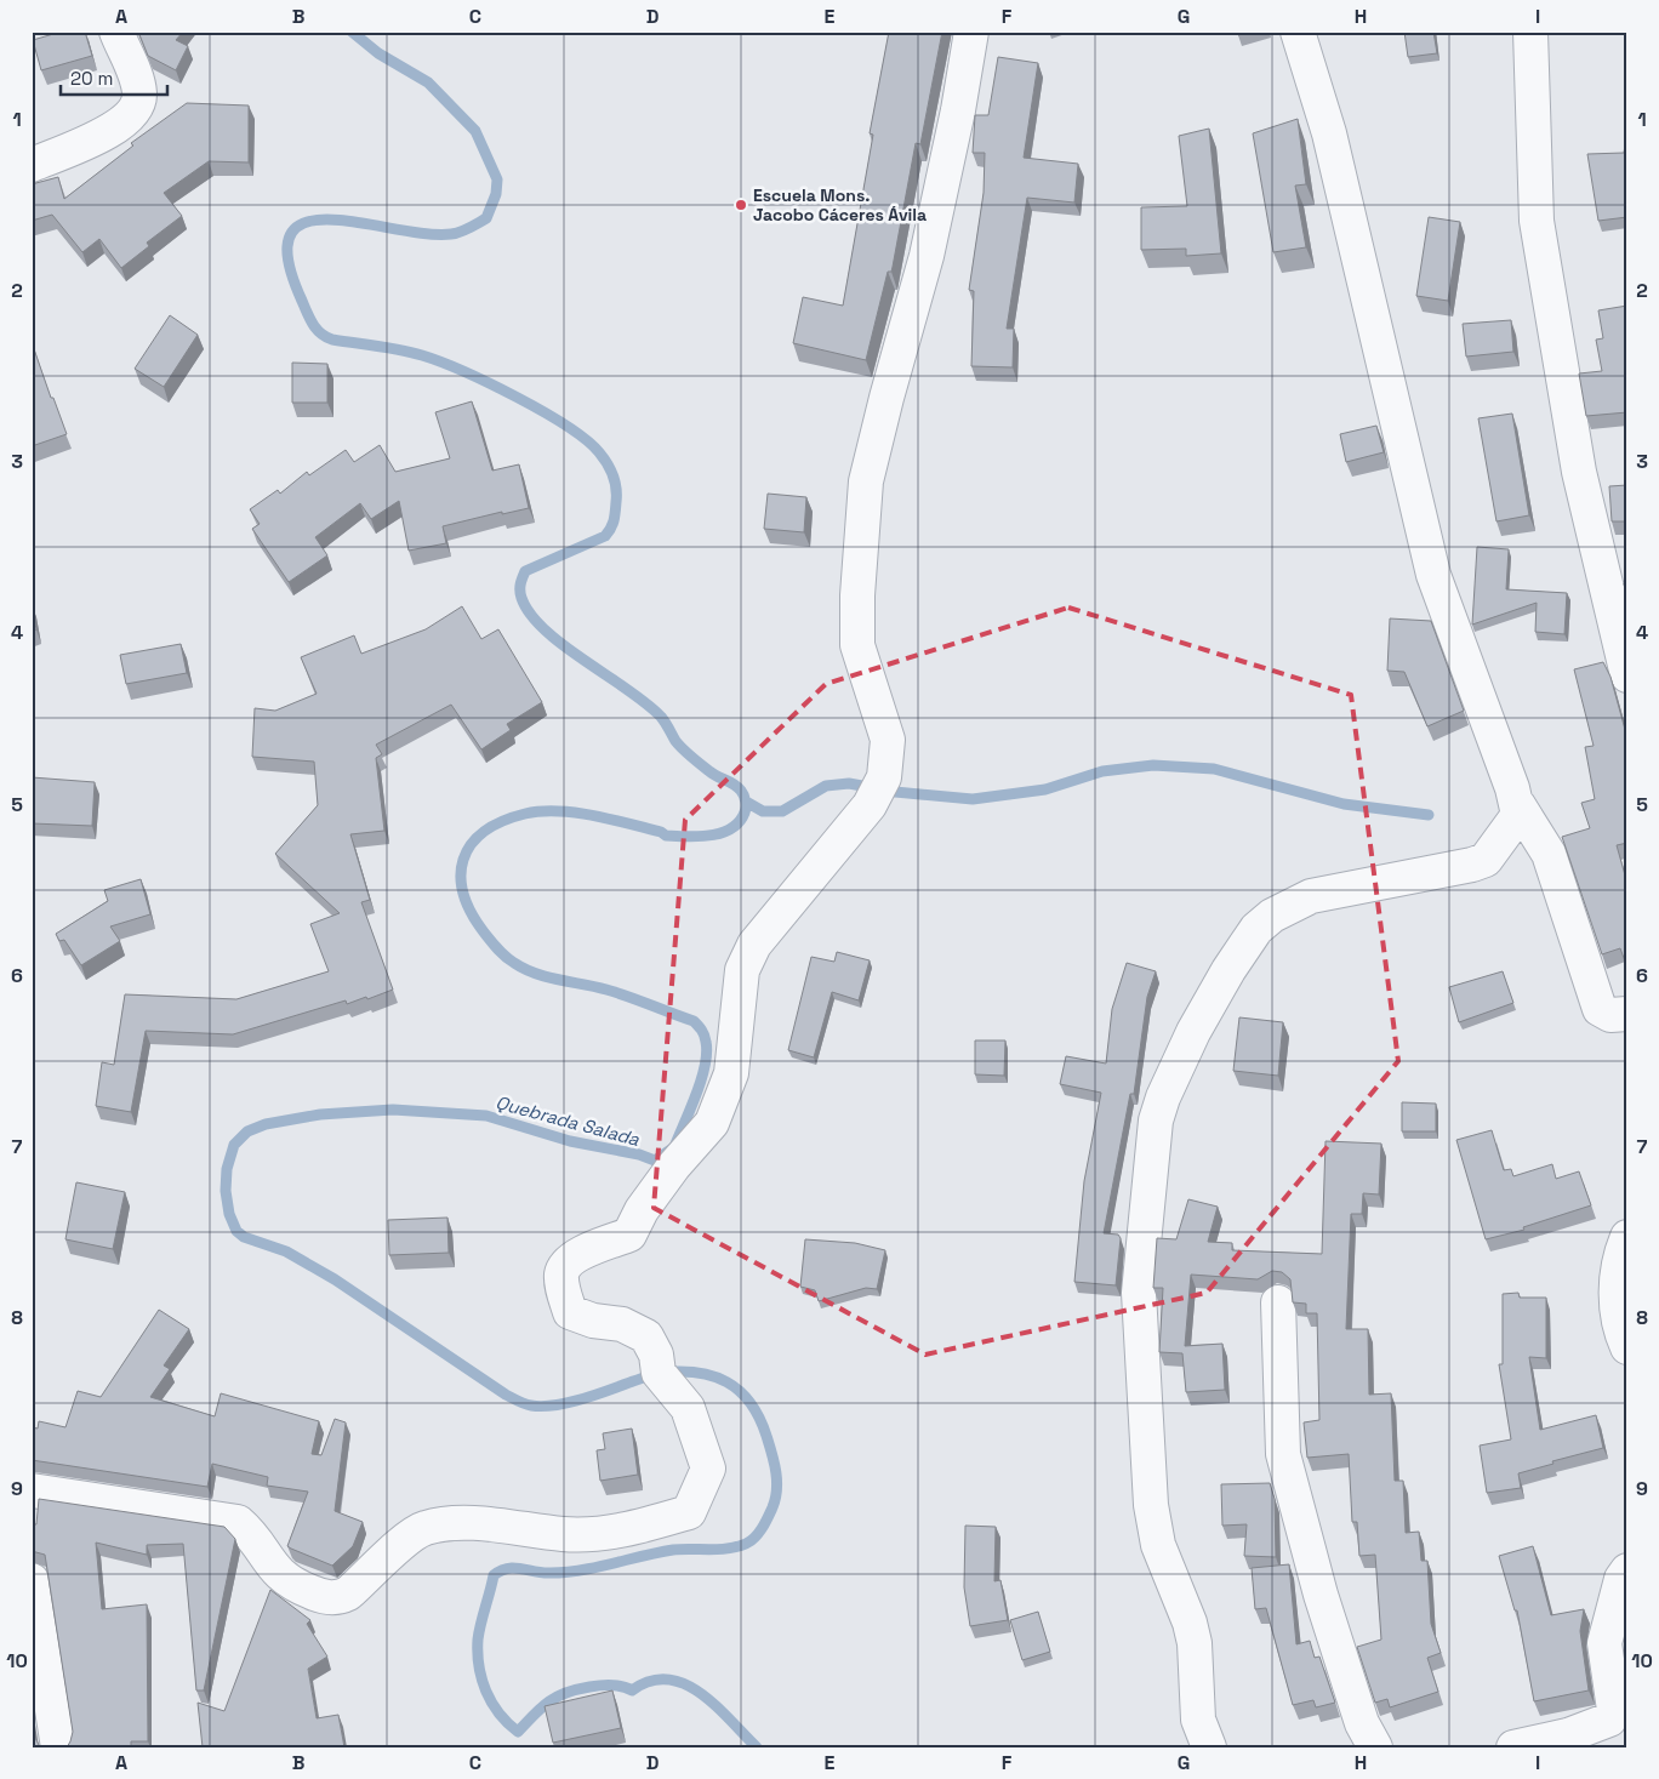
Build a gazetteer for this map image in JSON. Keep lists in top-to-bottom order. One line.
{"water":["Quebrada Salada"],"places":["Escuela Mons. Jacobo Cáceres Ávila"],"scale_bar":"20 m","grid":{"columns":["A","B","C","D","E","F","G","H","I"],"rows":["1","2","3","4","5","6","7","8","9","10"]}}
